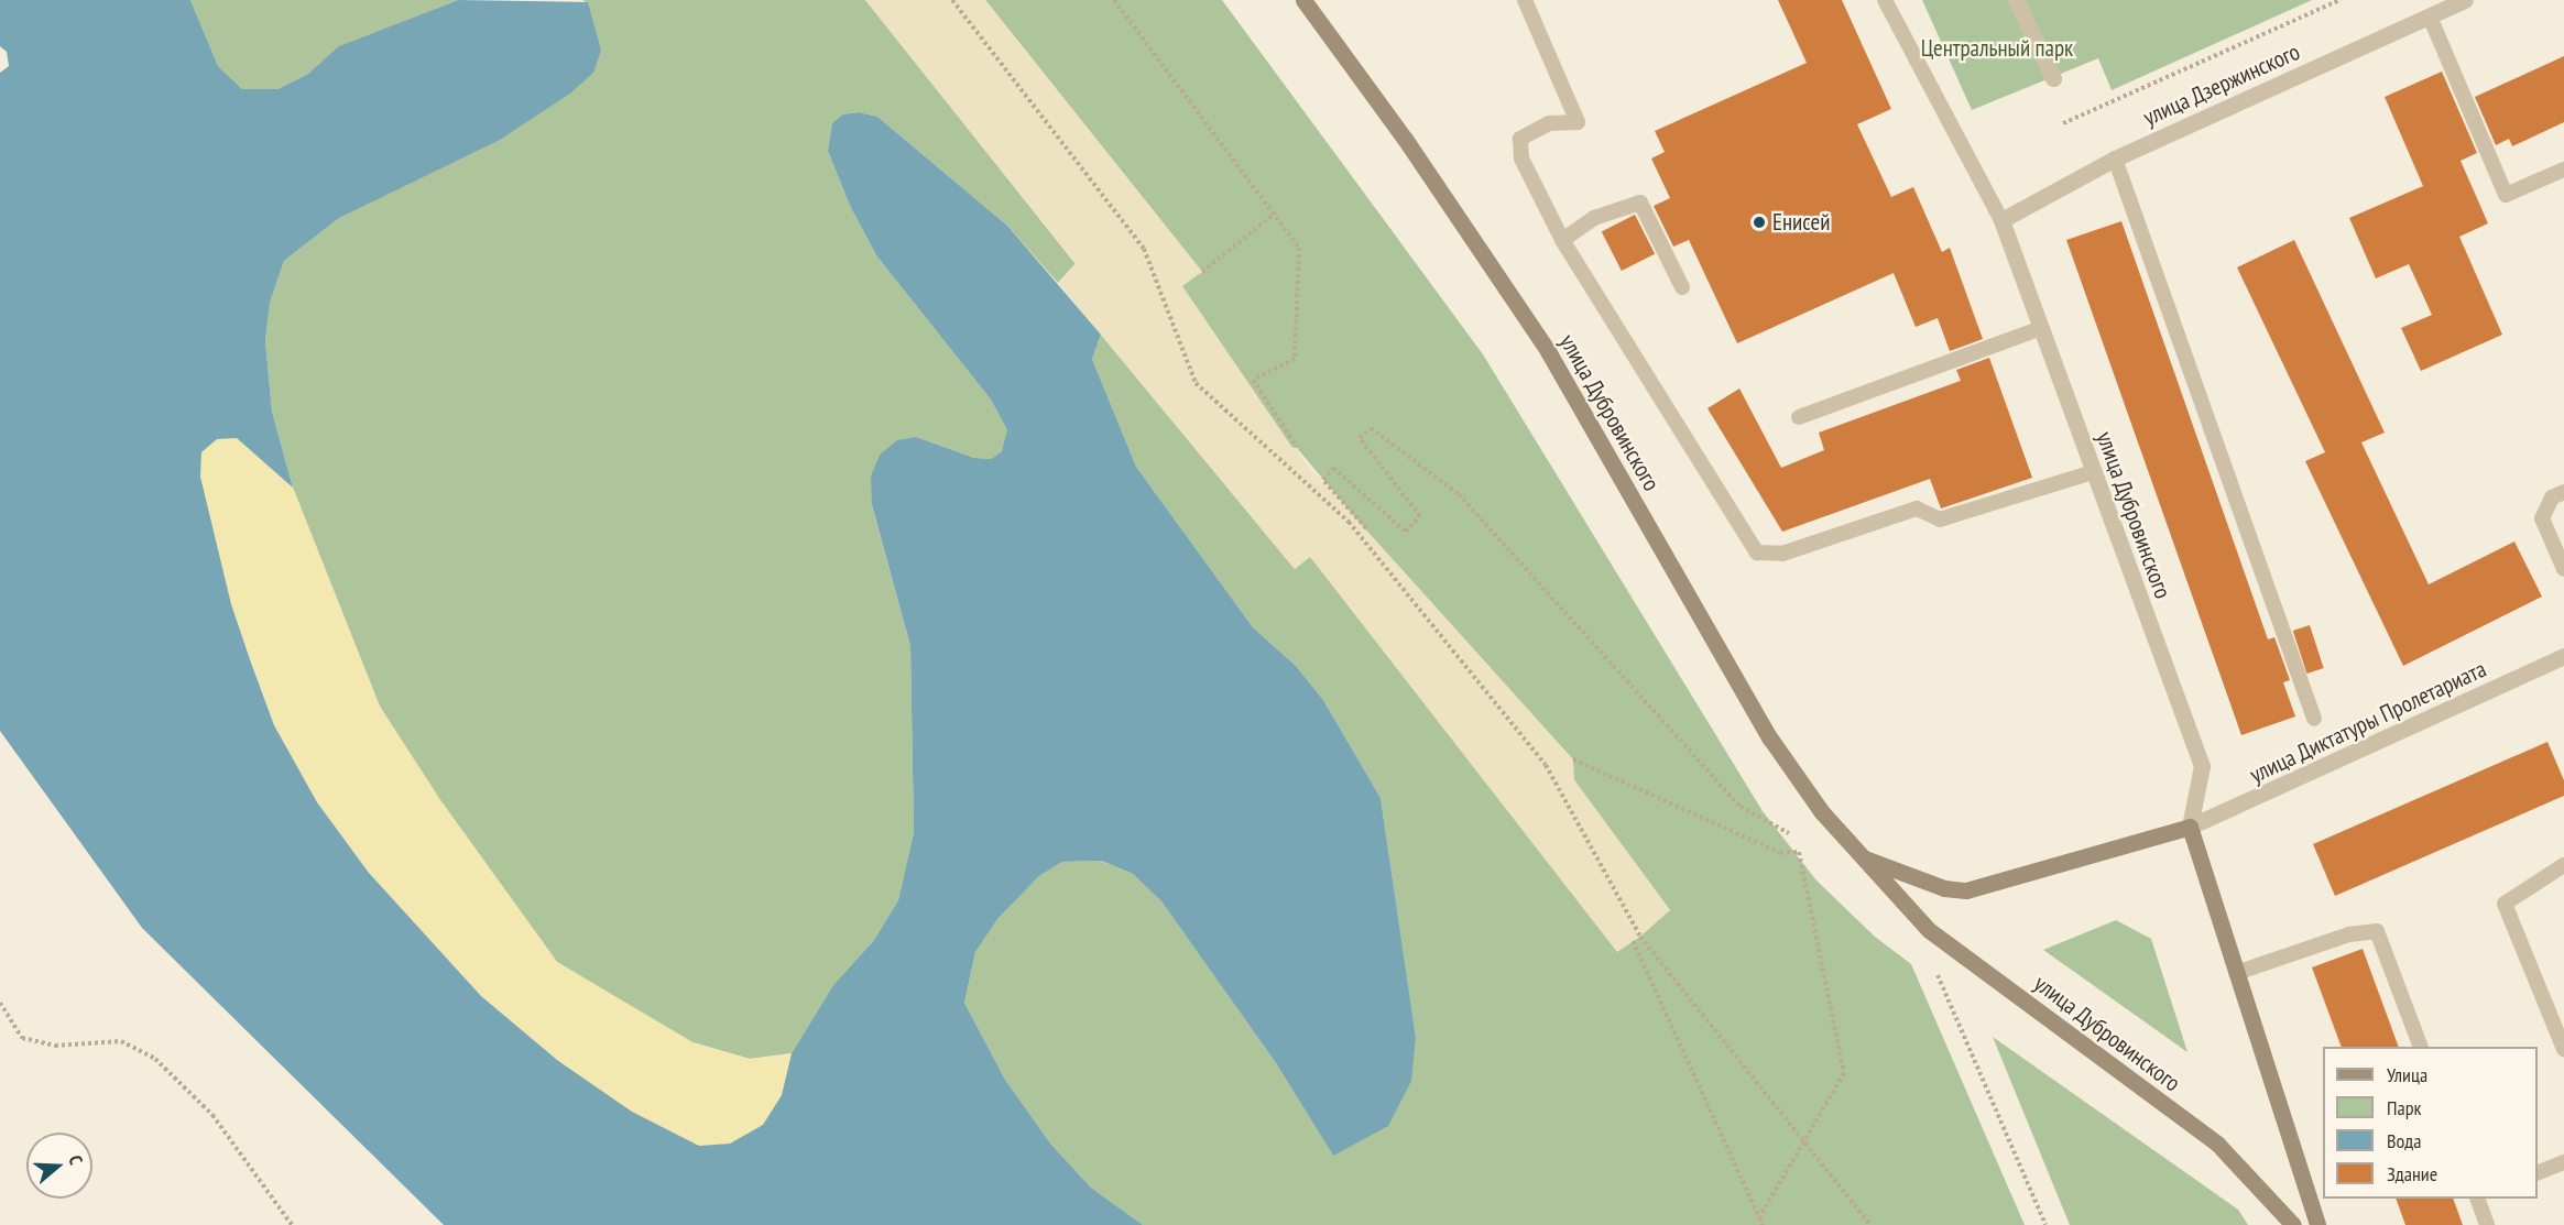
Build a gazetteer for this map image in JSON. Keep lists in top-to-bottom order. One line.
{"streets":{"main road":["улица Дубровинского"],"street":["улица Дзержинского","улица Диктатуры Пролетариата"]},"crossings":[["улица Дзержинского","улица Дубровинского"],["улица Дубровинского","улица Диктатуры Пролетариата"]],"parks":["Центральный парк"],"places":["Енисей"],"legend":["Улица","Парк","Вода","Здание"],"north":"right"}
